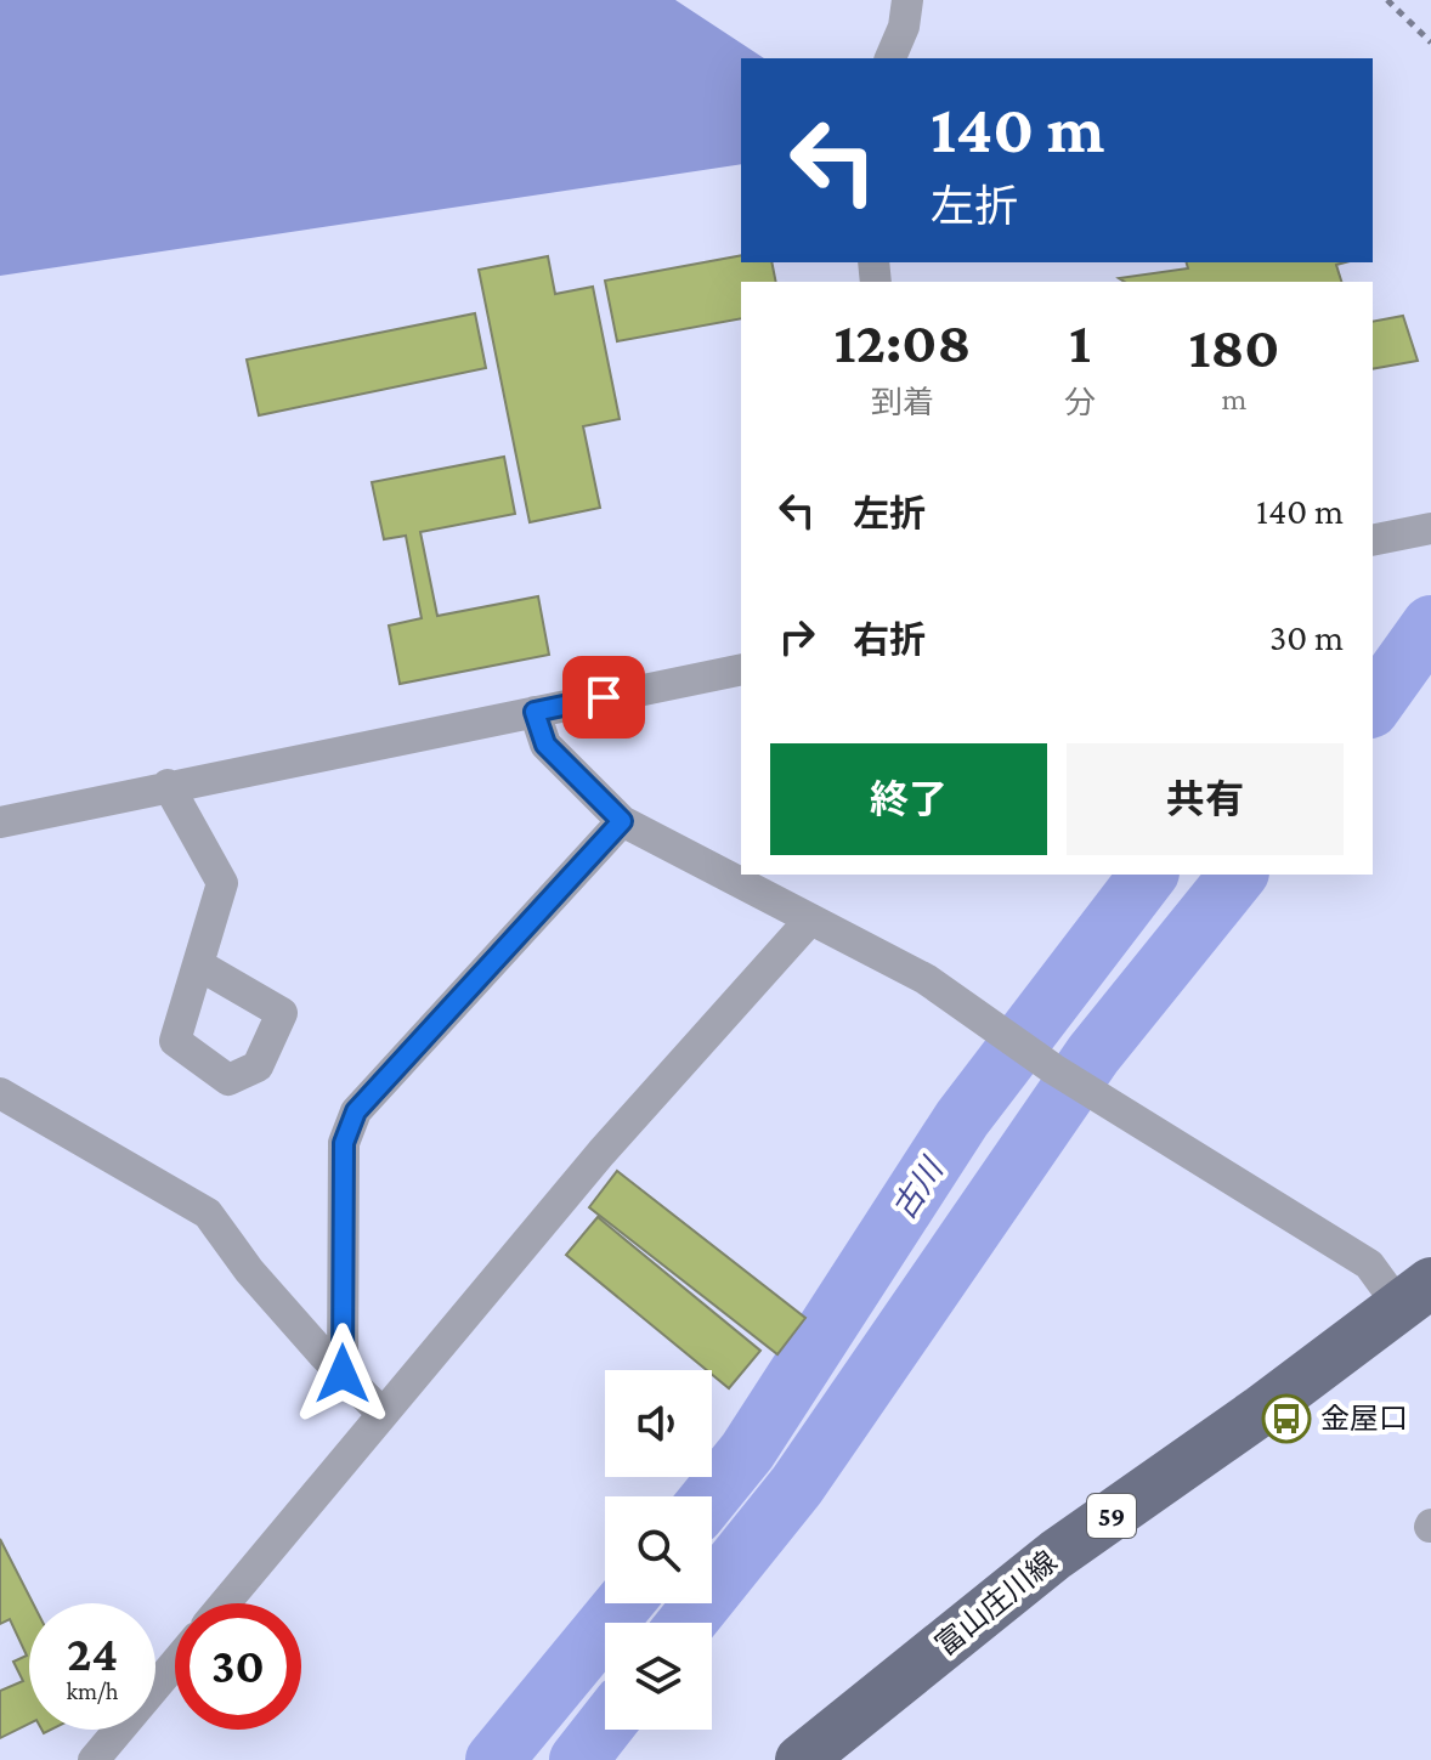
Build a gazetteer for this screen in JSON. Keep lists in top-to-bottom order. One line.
{"streets":{"main road":["59","富山庄川線"]},"water":["古川"],"places":{"bus stop":["金屋口"]},"page":{"turn":["140 m","左折"],"eta":["12:08","到着","1","分","180","m"],"list":[{"name":"左折","value":"140 m"},{"name":"右折","value":"30 m"}],"buttons":["終了","共有"],"speed":"24 km/h","limit":"30"}}
